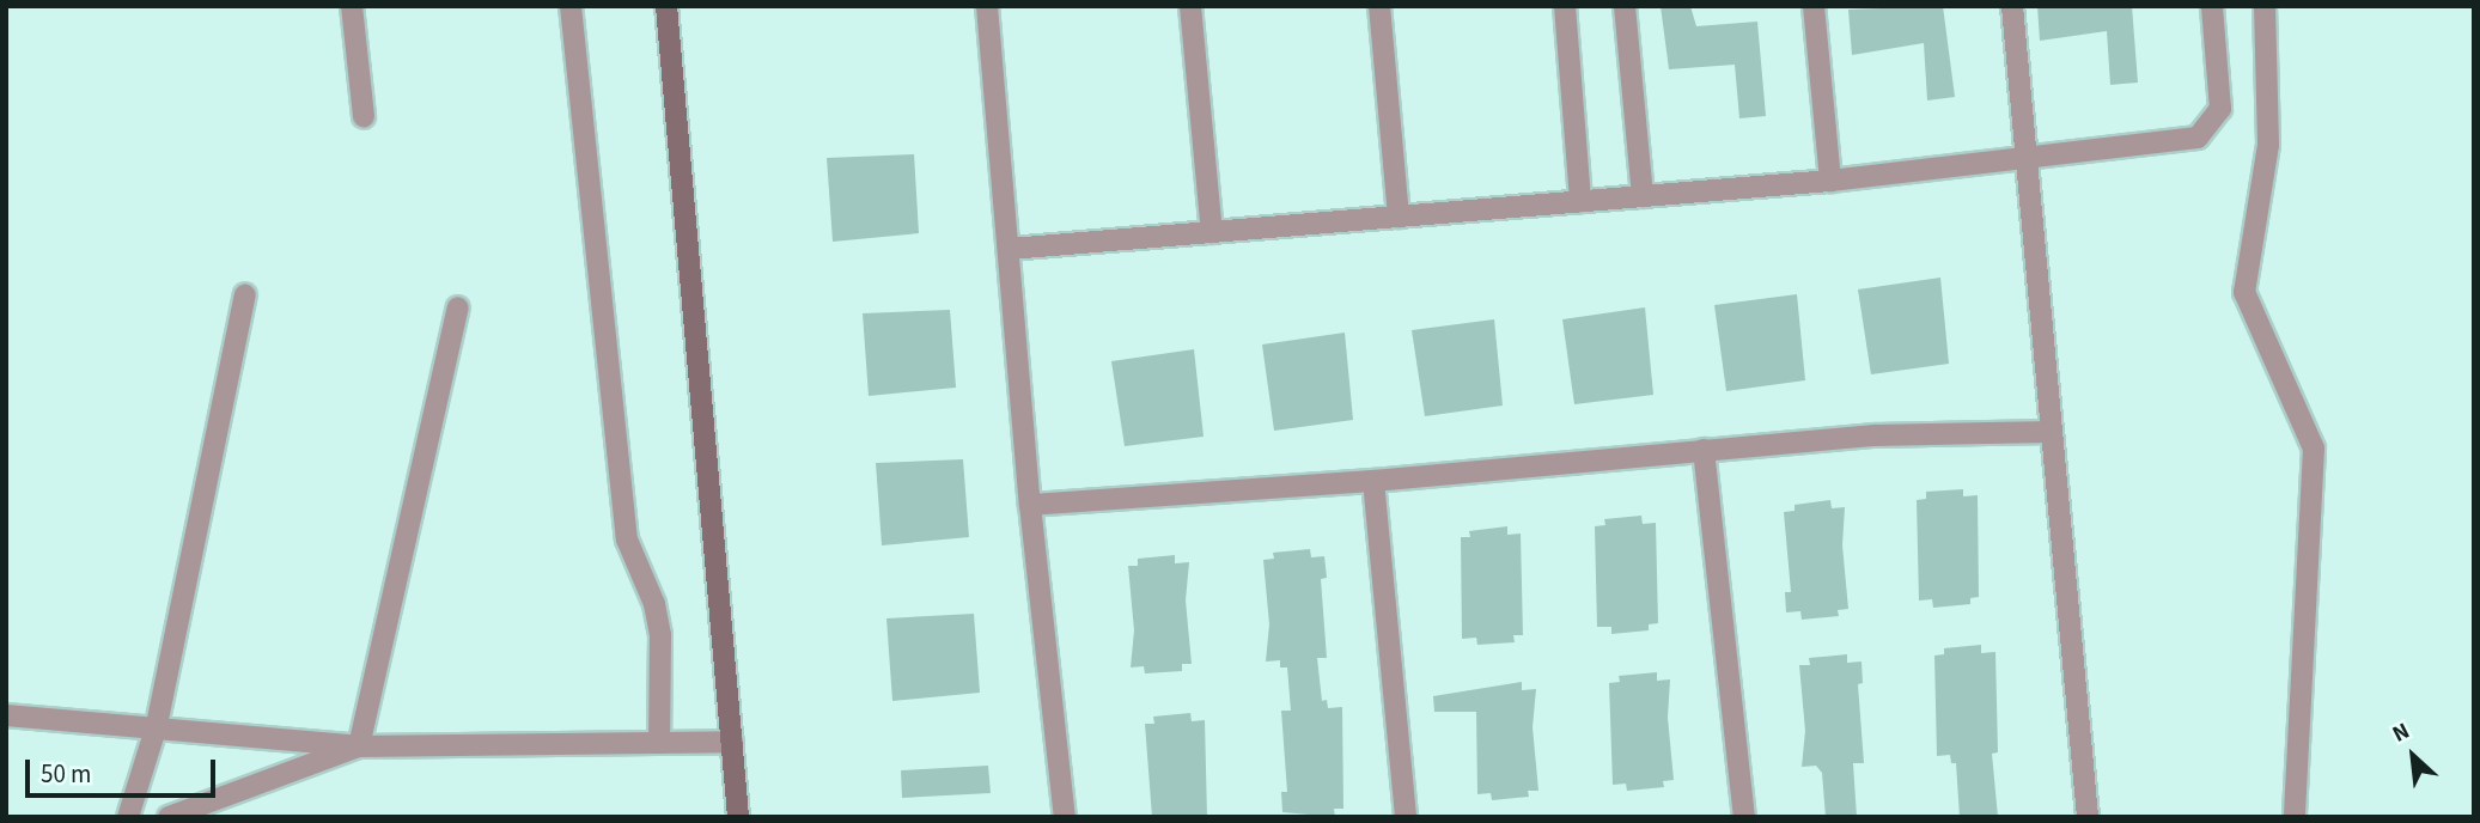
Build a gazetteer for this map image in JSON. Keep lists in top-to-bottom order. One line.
{"scale_bar":"50 m","north":"top left"}
